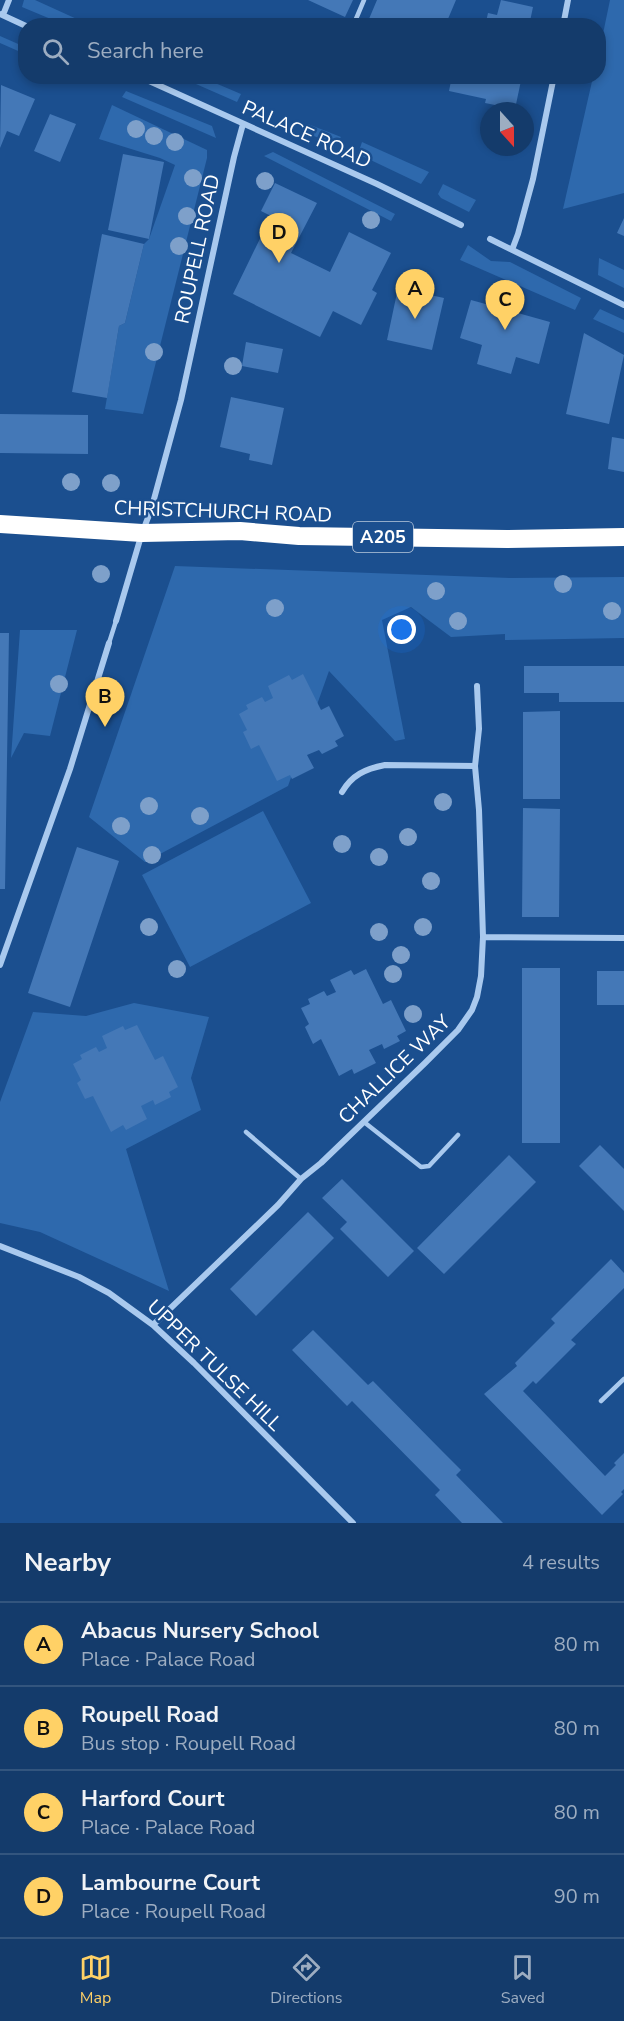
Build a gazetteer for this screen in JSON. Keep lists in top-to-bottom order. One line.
{"streets":{"highway":["CHRISTCHURCH ROAD","A205"],"street":["PALACE ROAD","ROUPELL ROAD","CHALLICE WAY","UPPER TULSE HILL"]},"crossings":[["PALACE ROAD","ROUPELL ROAD"],["ROUPELL ROAD","CHRISTCHURCH ROAD"],["CHALLICE WAY","UPPER TULSE HILL"]],"north":"bottom","page":{"search":"Search here","pins":["D","A","C","B"],"heading":["Nearby","4 results"],"list":[{"mark":"A","name":"Abacus Nursery School","note":"Place · Palace Road","value":"80 m"},{"mark":"B","name":"Roupell Road","note":"Bus stop · Roupell Road","value":"80 m"},{"mark":"C","name":"Harford Court","note":"Place · Palace Road","value":"80 m"},{"mark":"D","name":"Lambourne Court","note":"Place · Roupell Road","value":"90 m"}],"nav":["Map","Directions","Saved"]}}
